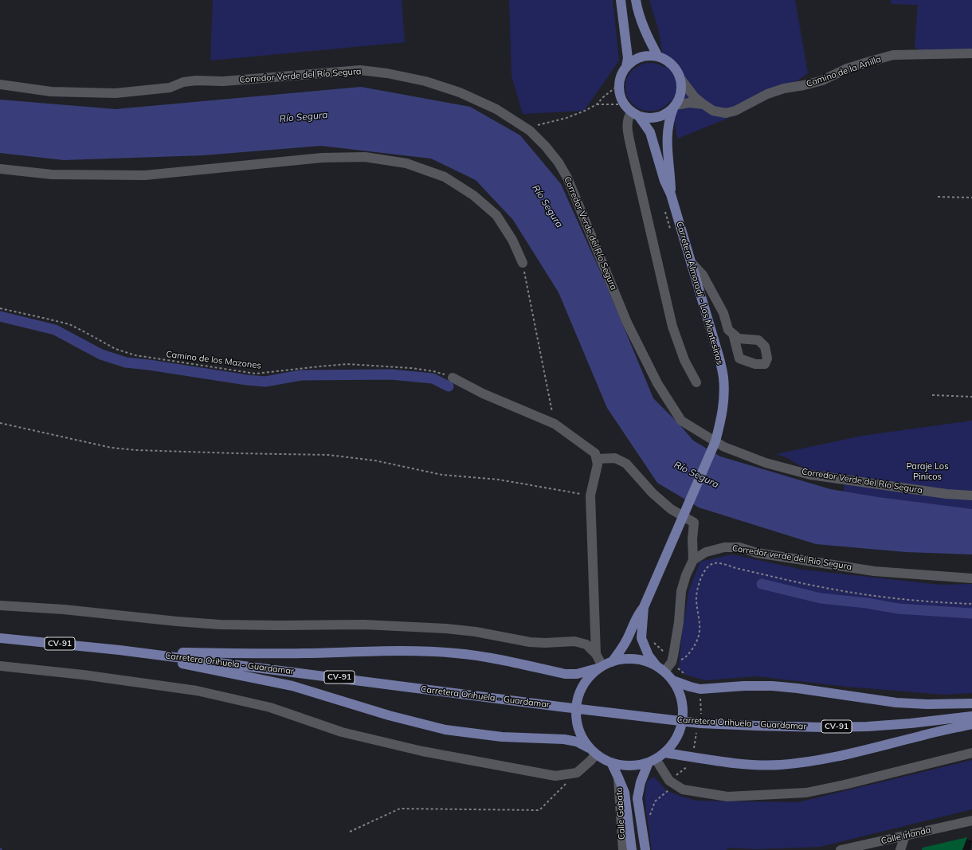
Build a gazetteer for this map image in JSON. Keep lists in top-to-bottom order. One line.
{"streets":{"main road":["Carretera Almoradí - Los Montesinos","CV-91","Carretera Orihuela - Guardamar"],"street":["Camino de la Anilla","Corredor Verde del Río Segura","Corredor verde del Rio Segura","Calle Gabato","Calle Irlanda"],"path":["Camino de los Mazones"]},"crossings":[["Camino de la Anilla","Carretera Almoradí - Los Montesinos"]],"water":["Río Segura"],"parks":["Paraje Los Pinicos"]}
